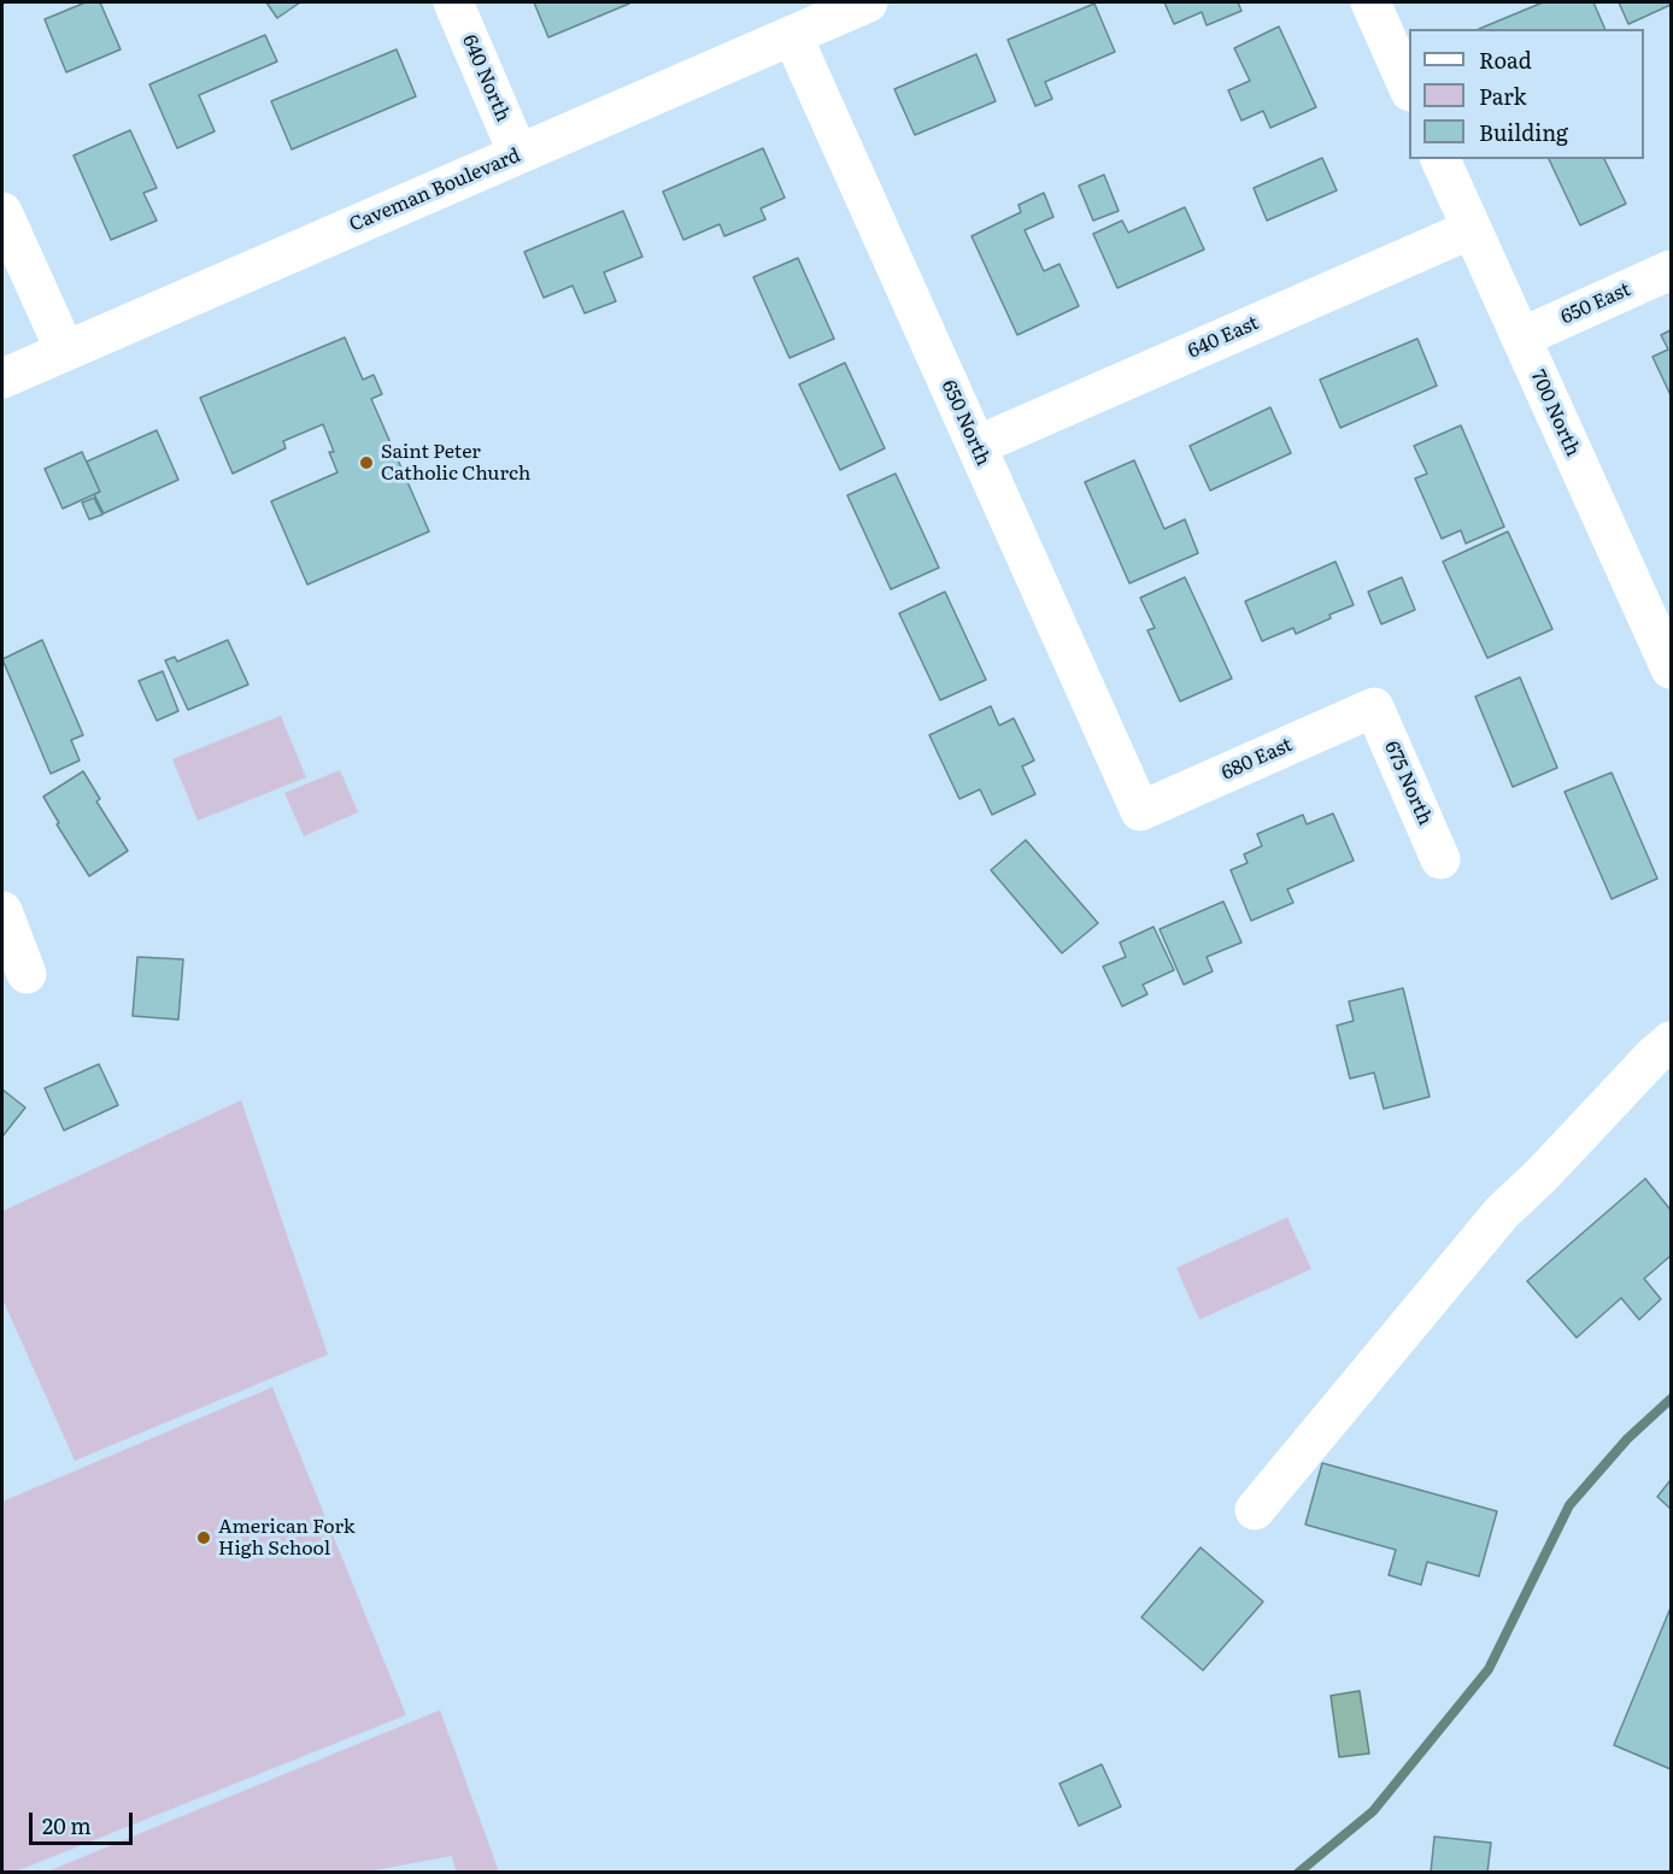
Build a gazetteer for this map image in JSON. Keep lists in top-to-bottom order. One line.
{"streets":{"street":["640 North","Caveman Boulevard","650 East","640 East","700 North","650 North","680 East","675 North"]},"crossings":[["640 North","Caveman Boulevard"],["Caveman Boulevard","650 North"],["650 East","700 North"],["640 East","700 North"],["640 East","650 North"],["650 North","680 East"],["680 East","675 North"]],"places":["Saint Peter Catholic Church","American Fork High School"],"legend":["Road","Park","Building"],"scale_bar":"20 m"}
